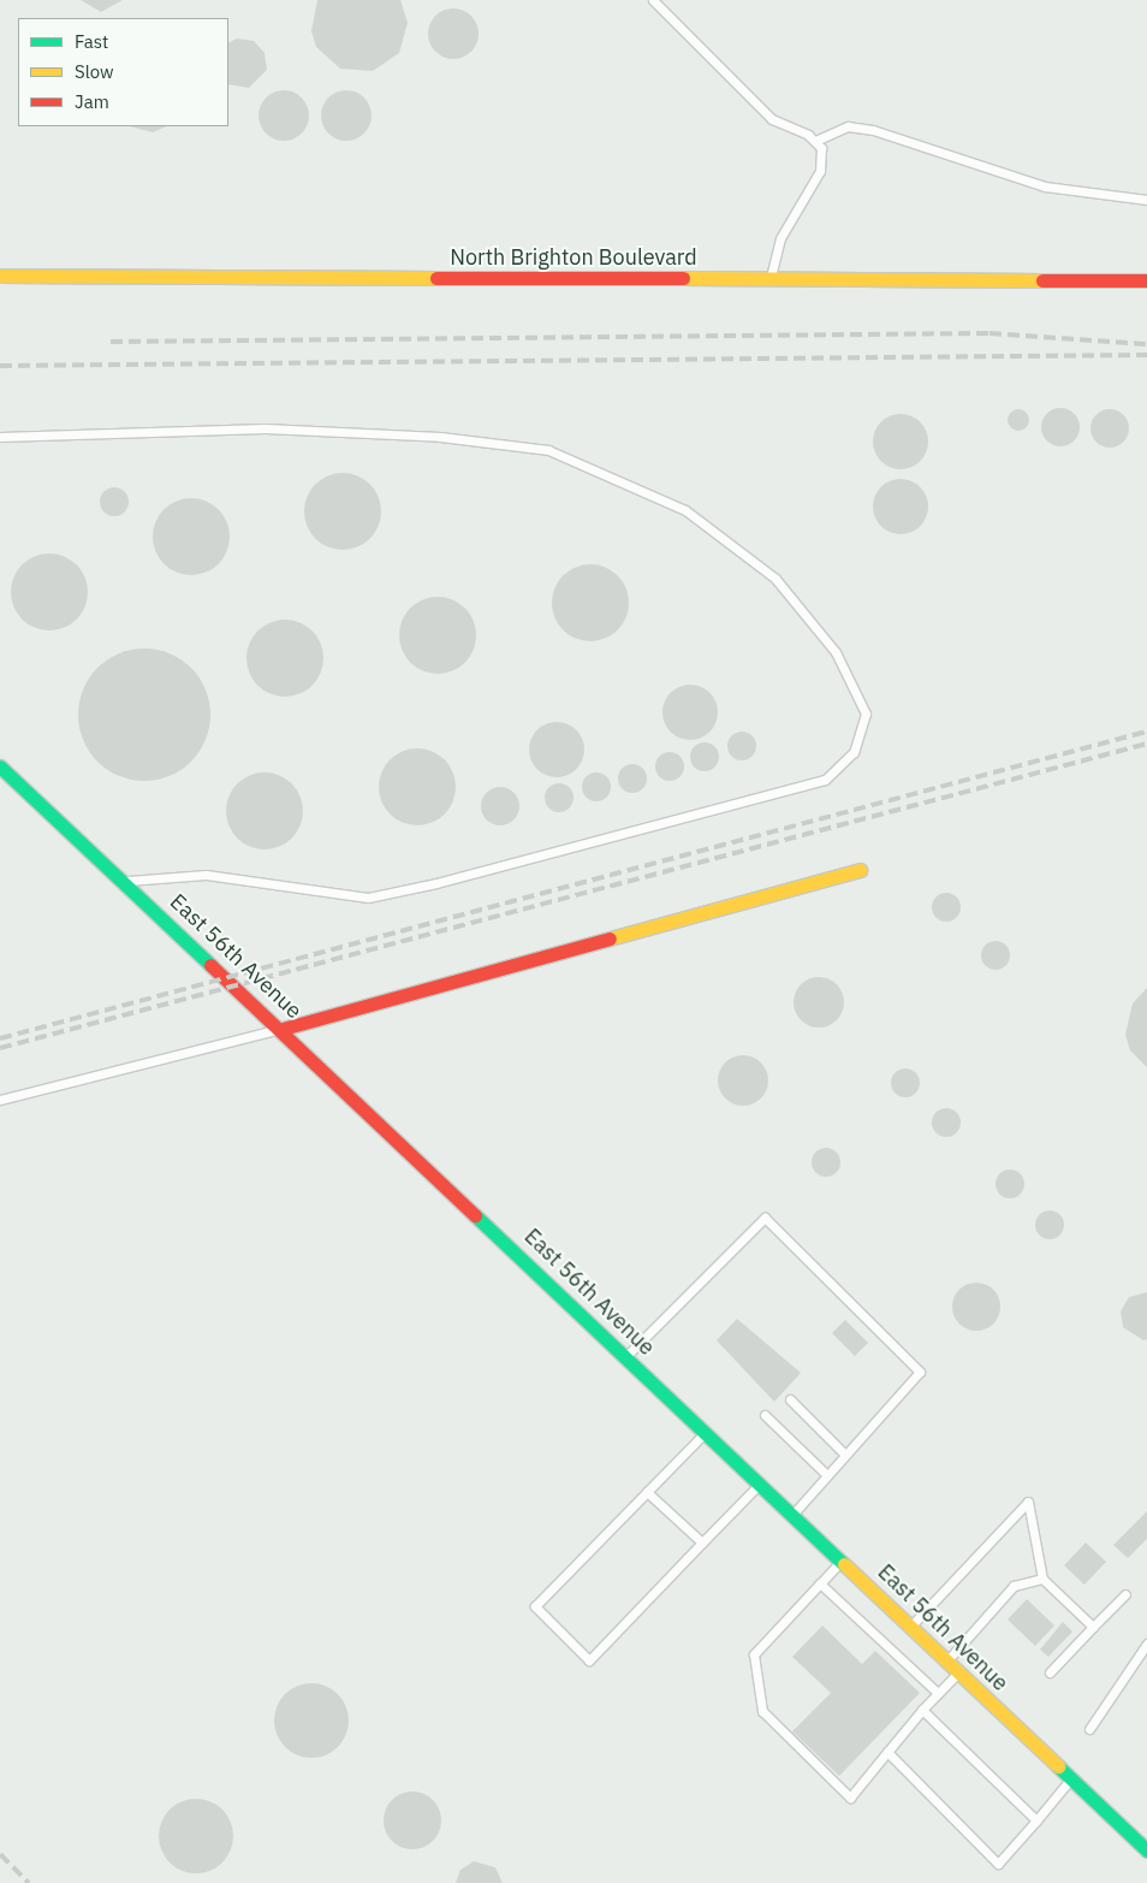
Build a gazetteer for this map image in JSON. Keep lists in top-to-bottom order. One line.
{"streets":{"main road":["North Brighton Boulevard","East 56th Avenue"]},"legend":["Fast","Slow","Jam"]}
